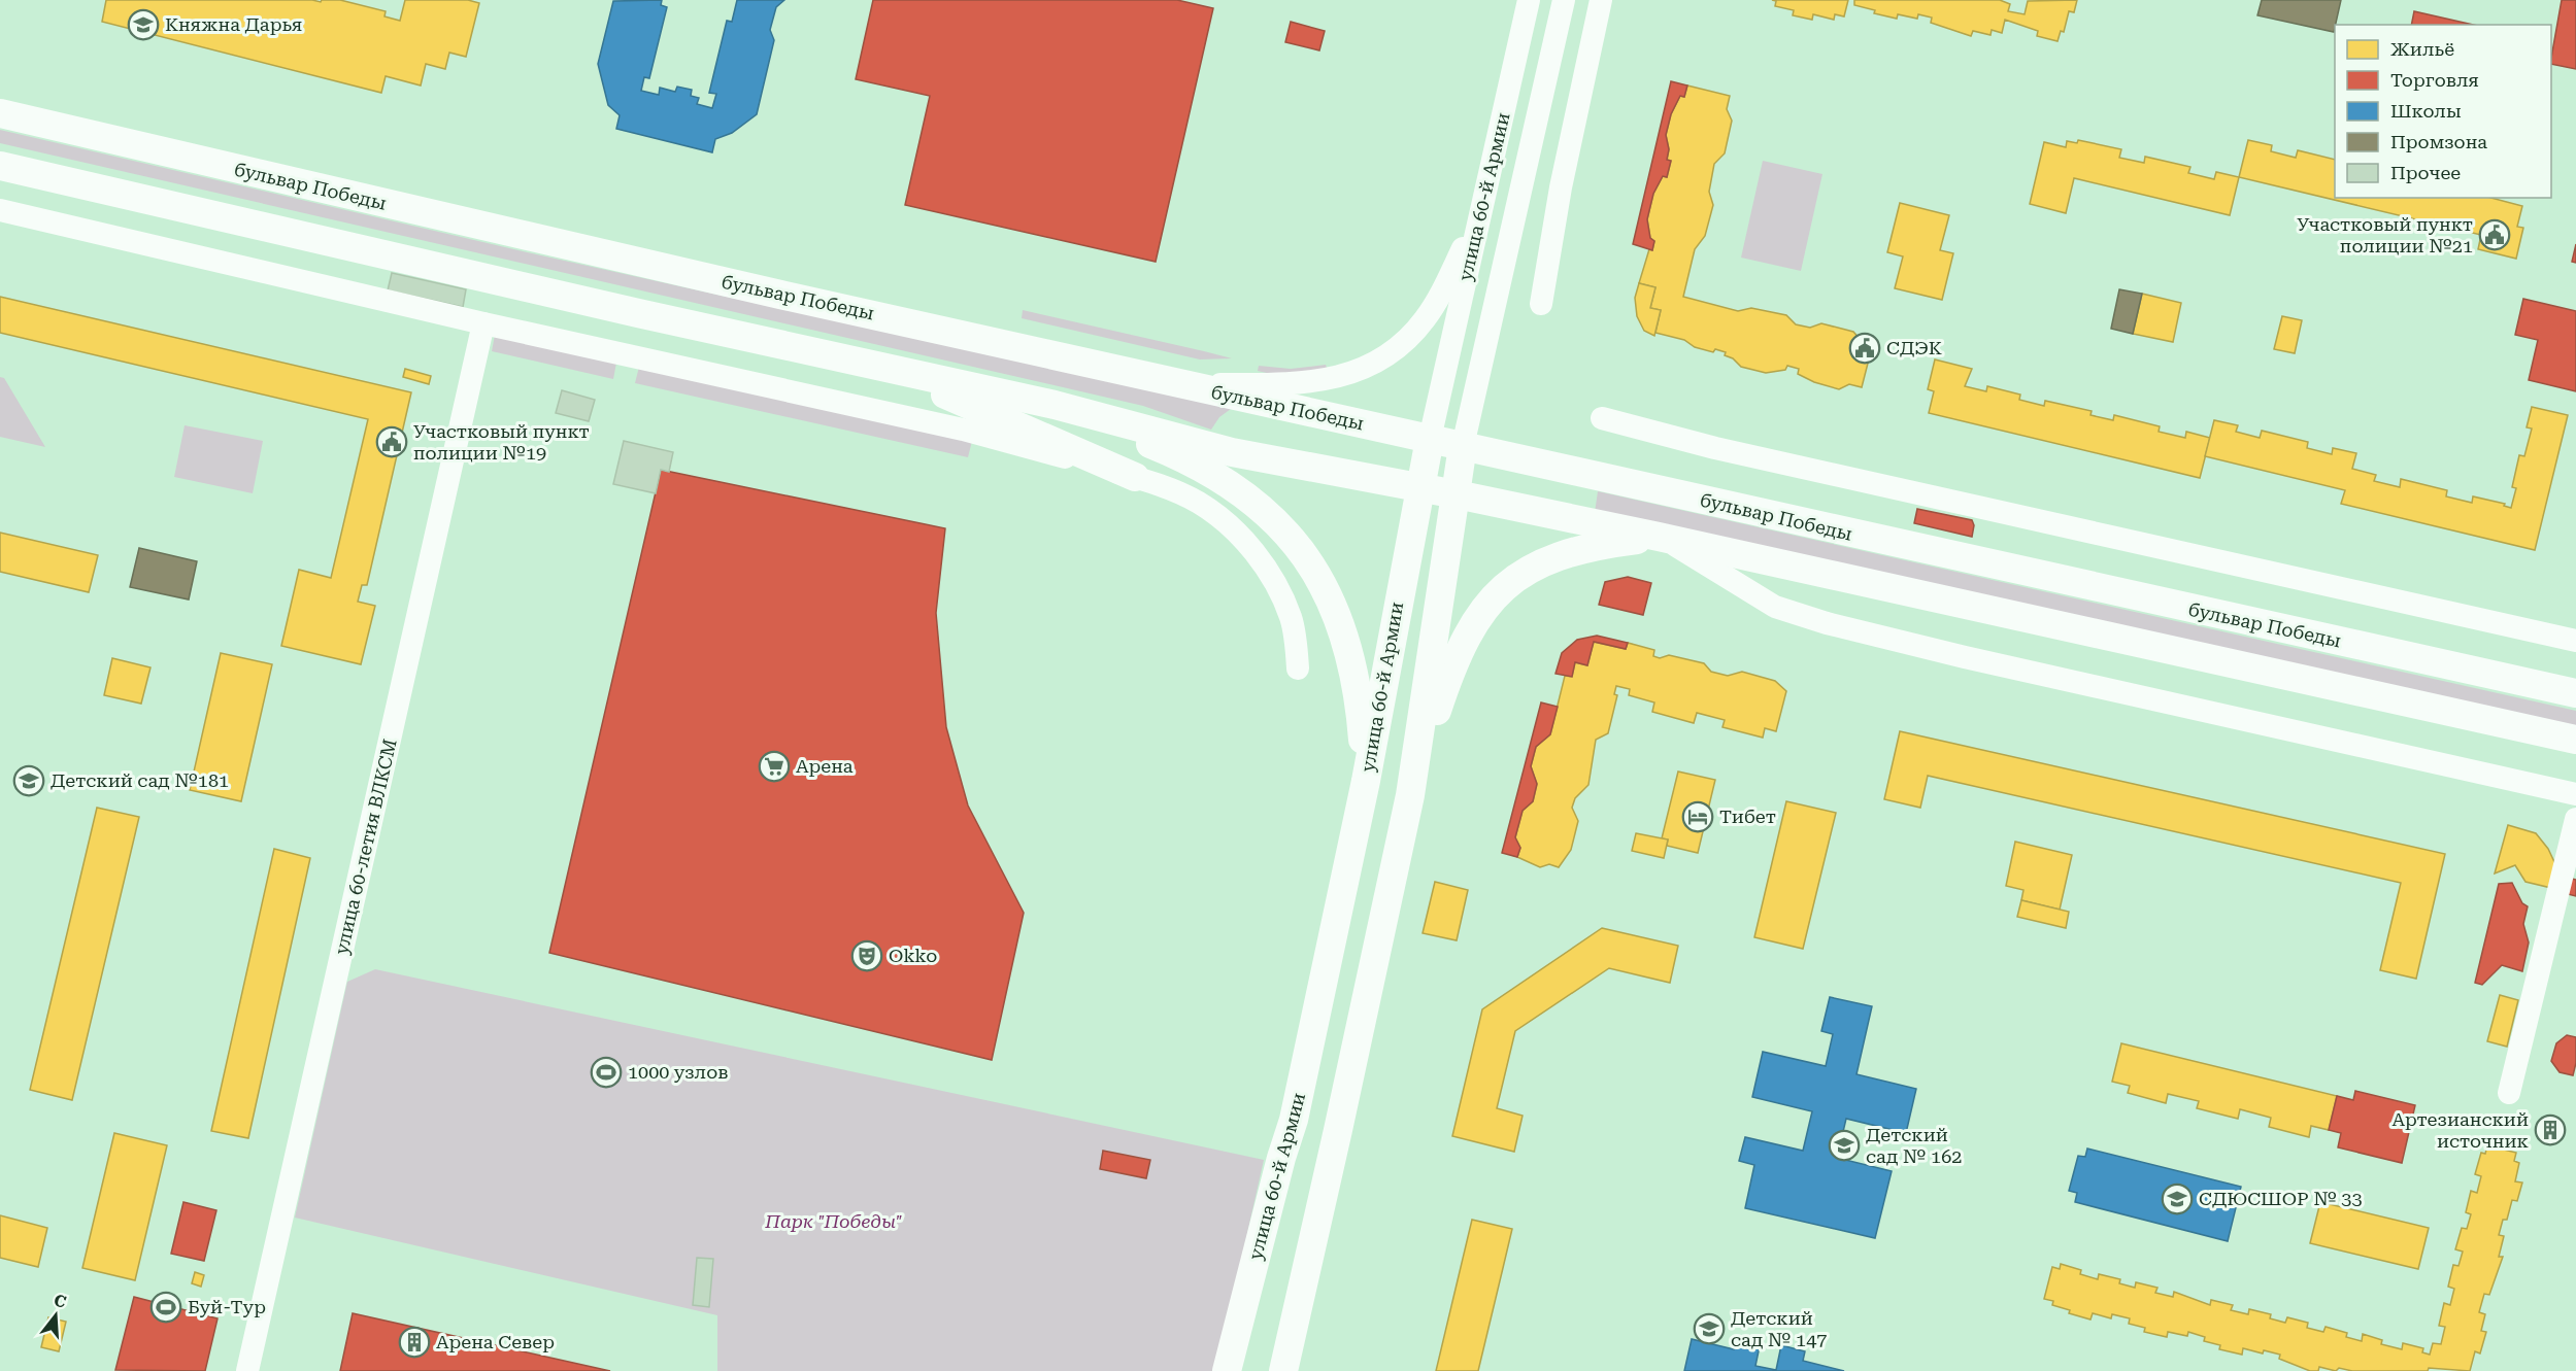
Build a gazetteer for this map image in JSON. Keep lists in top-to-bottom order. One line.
{"streets":{"main road":["бульвар Победы","улица 60-й Армии"],"street":["улица 60-летия ВЛКСМ"]},"crossings":[["бульвар Победы","улица 60-й Армии"]],"parks":["Парк \"Победы\""],"places":{"school or university":["Княжна Дарья","Детский сад №181","Детский сад № 162","СДЮСШОР № 33","Детский сад № 147"],"public building":["Участковый пункт полиции №21","СДЭК","Участковый пункт полиции №19"],"supermarket":["Арена"],"hotel":["Тибет"],"theatre":["Okko"],"sports":["1000 узлов","Буй-Тур"],"building":["Артезианский источник","Арена Север"]},"legend":["Жильё","Торговля","Школы","Промзона","Прочее"],"north":"top"}
